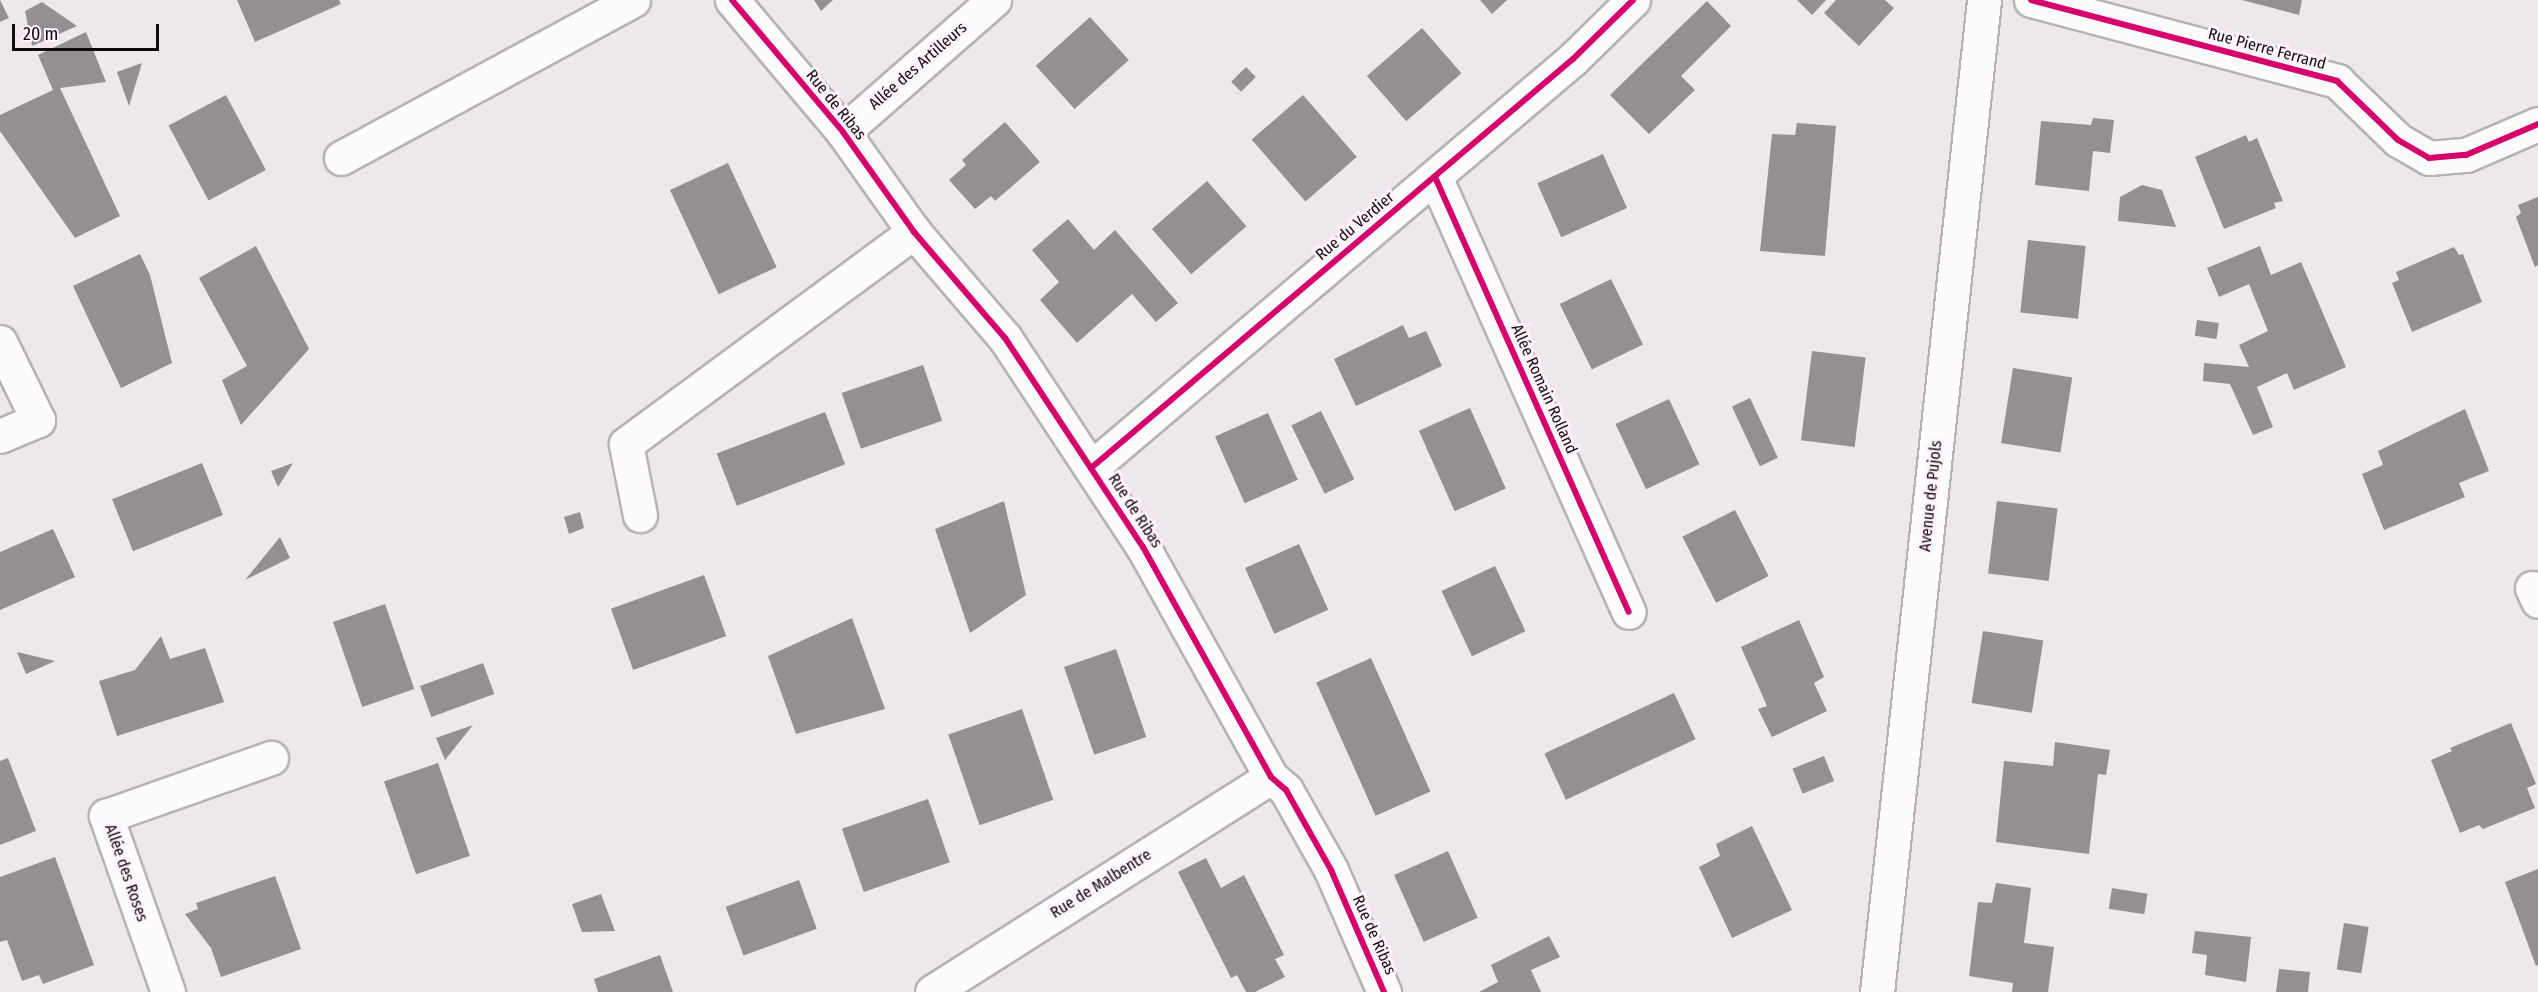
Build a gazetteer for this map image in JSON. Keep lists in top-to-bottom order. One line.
{"streets":{"street":["Rue Pierre Ferrand","Allée des Artilleurs","Rue de Ribas","Rue du Verdier","Allée Romain Rolland","Avenue de Pujols","Allée des Roses","Rue de Malbentre"]},"crossings":[["Allée des Artilleurs","Rue de Ribas"],["Rue de Ribas","Rue du Verdier"],["Rue de Ribas","Rue de Malbentre"],["Rue du Verdier","Allée Romain Rolland"]],"scale_bar":"20 m"}
